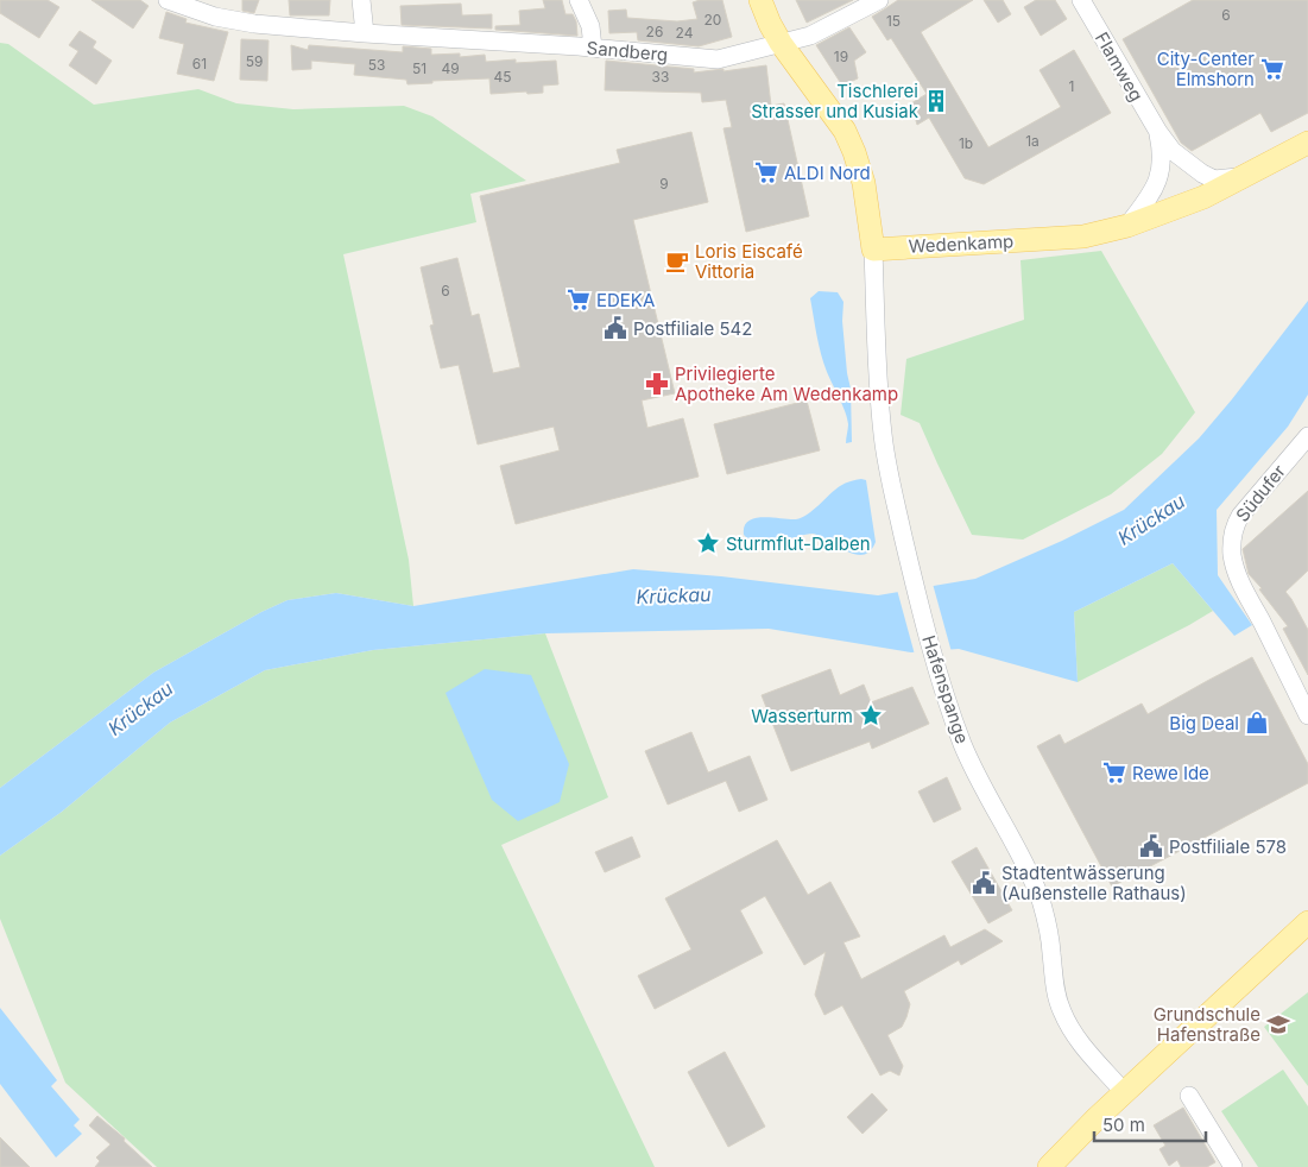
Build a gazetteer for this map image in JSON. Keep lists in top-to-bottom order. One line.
{"streets":{"main road":["Wedenkamp"],"street":["Sandberg","Flamweg","Südufer","Hafenspange"]},"crossings":[["Flamweg","Wedenkamp"],["Wedenkamp","Hafenspange"]],"water":["Krückau"],"places":{"supermarket":["City-Center Elmshorn","ALDI Nord","EDEKA","Rewe Ide"],"building":["Tischlerei Strasser und Kusiak"],"cafe":["Loris Eiscafé Vittoria"],"public building":["Postfiliale 542","Postfiliale 578","Stadtentwässerung (Außenstelle Rathaus)"],"pharmacy":["Privilegierte Apotheke Am Wedenkamp"],"place":["Sturmflut-Dalben","Wasserturm"],"shop":["Big Deal"],"school or university":["Grundschule Hafenstraße"]},"house_numbers":["6","20","15","26","24","19","59","61","53","51","49","45","33","1","1a","1b","9","6"],"scale_bar":"50 m"}
